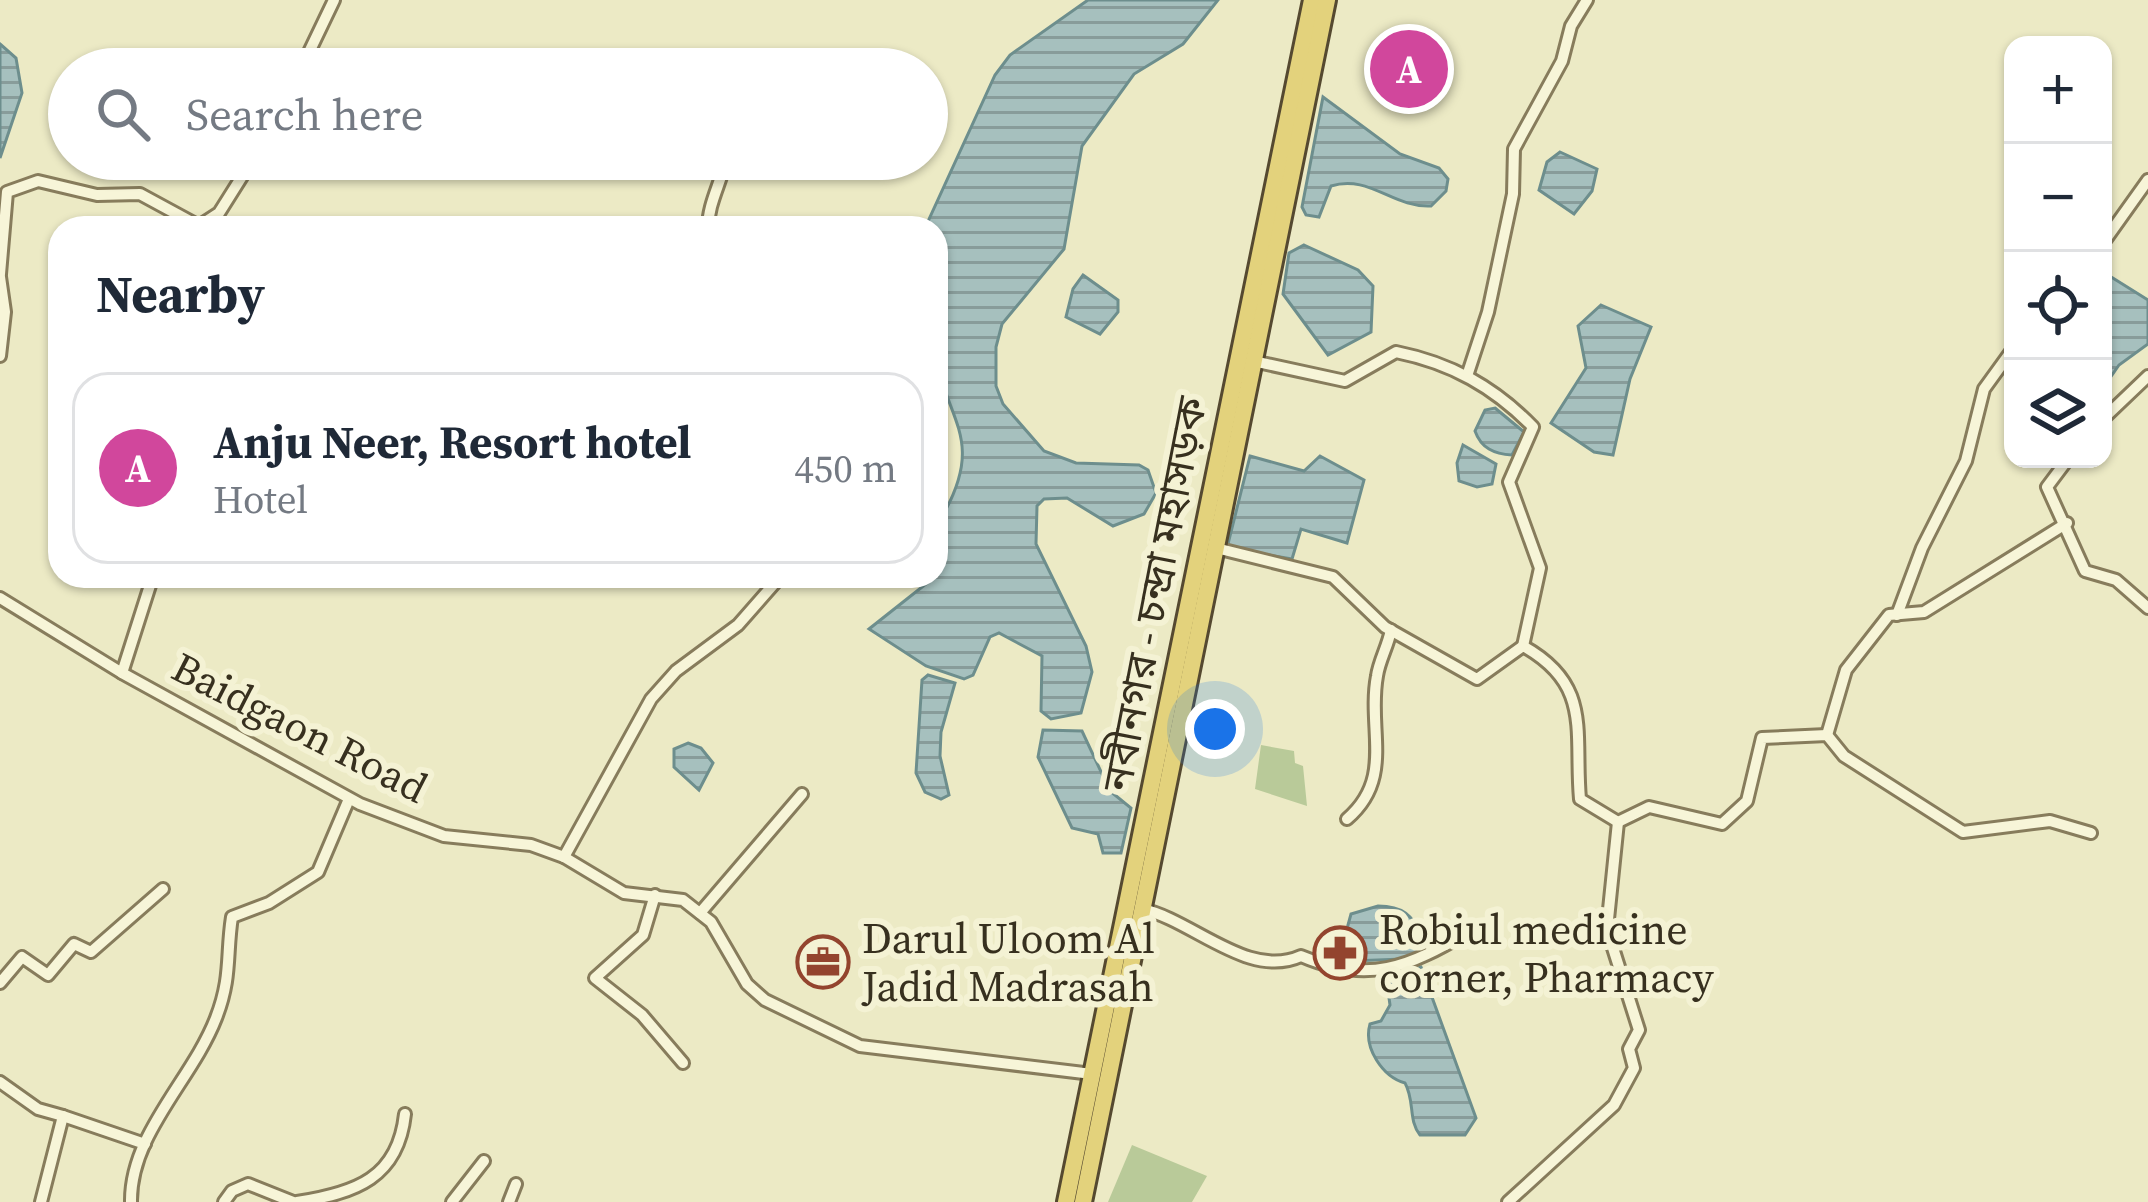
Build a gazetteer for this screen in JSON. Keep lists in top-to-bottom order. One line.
{"streets":{"highway":["নবীনগর - চন্দ্রা মহাসড়ক"],"street":["Baidgaon Road"]},"places":{"pharmacy":["Robiul medicine corner, Pharmacy"],"office":["Darul Uloom Al Jadid Madrasah"]},"page":{"pins":"A","map_buttons":["+","−"],"search":"Search here","heading":"Nearby","list":[{"mark":"A","name":"Anju Neer, Resort hotel","note":"Hotel","value":"450 m"}]}}
